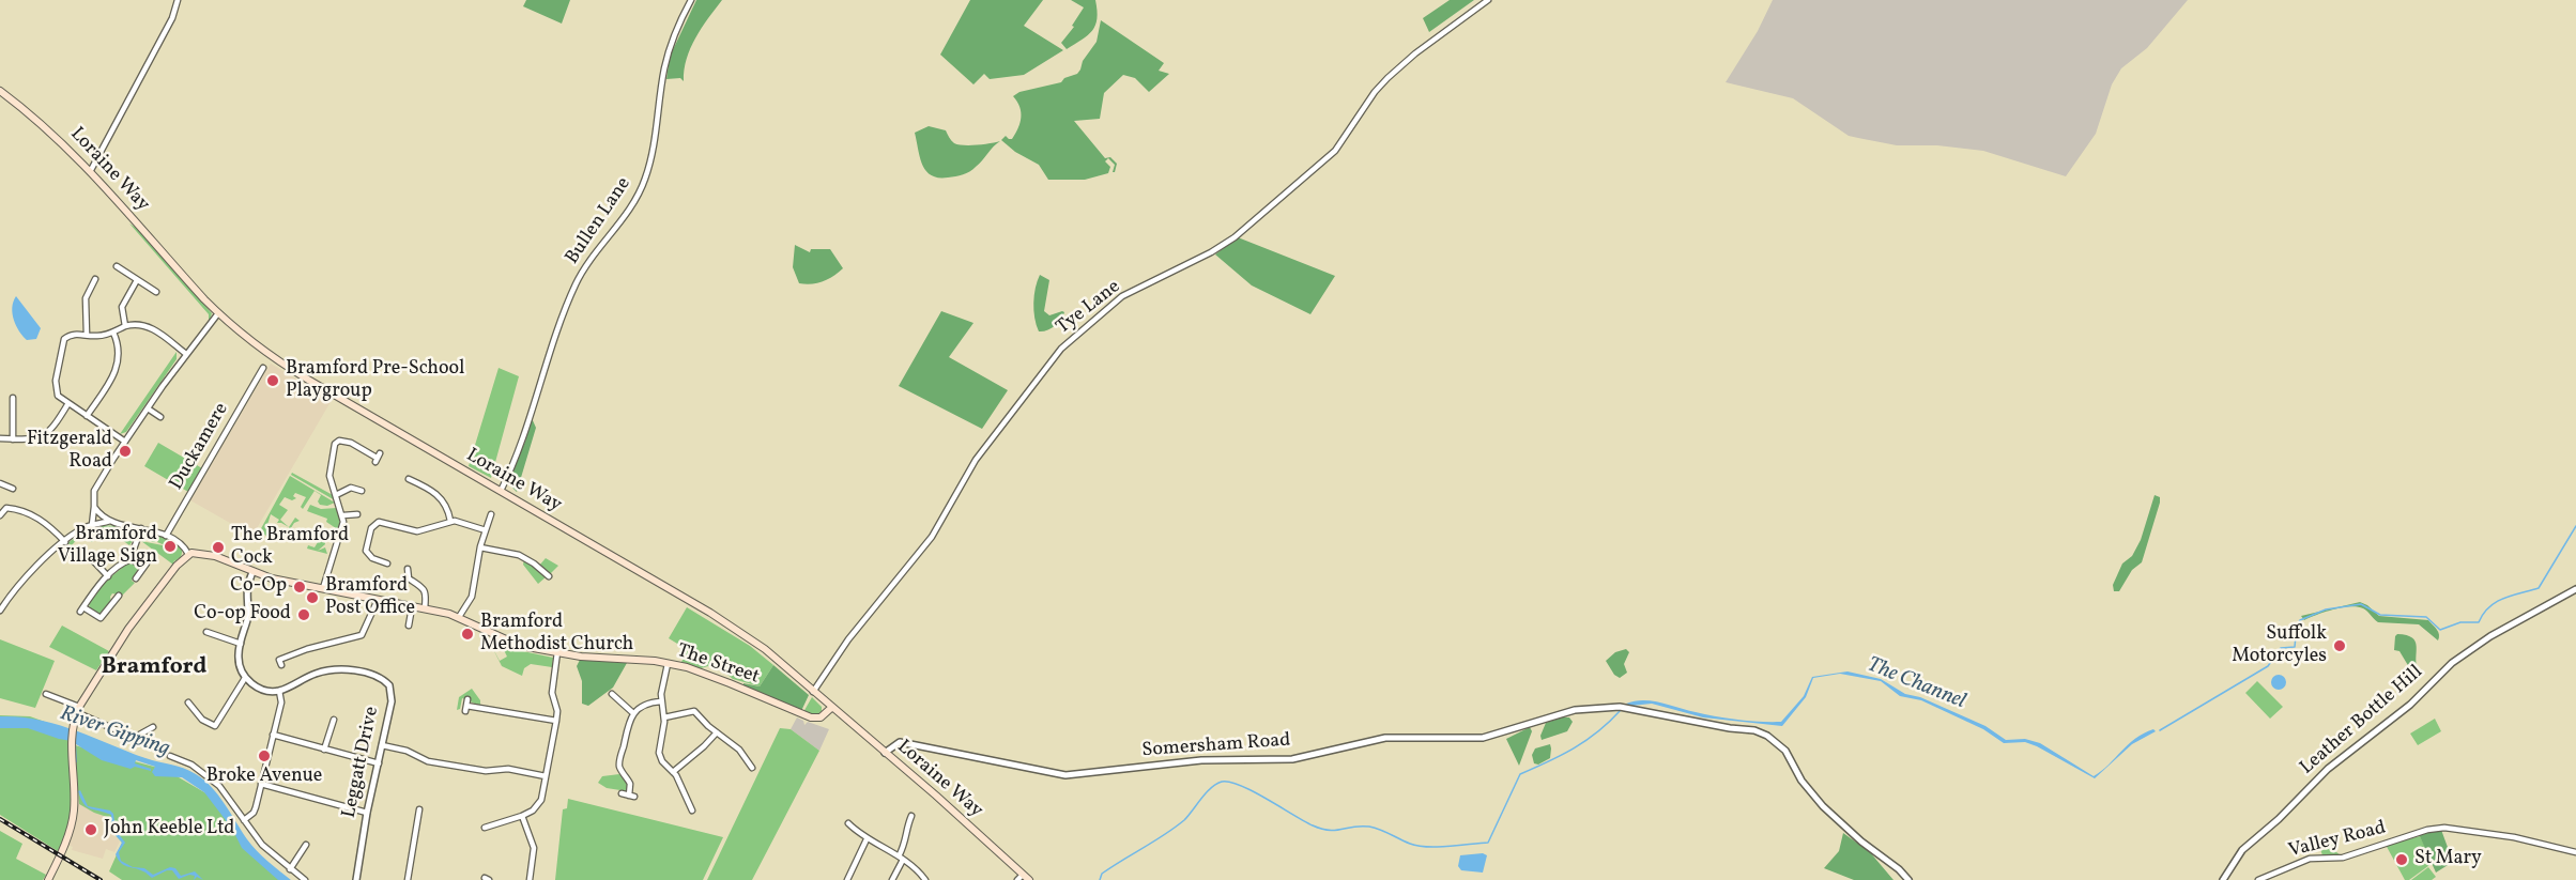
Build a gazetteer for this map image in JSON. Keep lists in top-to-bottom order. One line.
{"streets":{"main road":["Loraine Way","The Street"],"street":["Bullen Lane","Tye Lane","Duckamere","Leather Bottle Hill","Somersham Road","Leggatt Drive","Valley Road"]},"crossings":[["Loraine Way","Bullen Lane"],["Loraine Way","Tye Lane"],["Loraine Way","The Street"],["Loraine Way","Somersham Road"]],"districts":["Bramford"],"water":["The Channel","River Gipping"],"places":["Bramford Pre-School Playgroup","Fitzgerald Road","Bramford Village Sign","The Bramford Cock","Co-Op","Bramford Post Office","Co-op Food","Bramford Methodist Church","Suffolk Motorcyles","Broke Avenue","John Keeble Ltd","St Mary"]}
